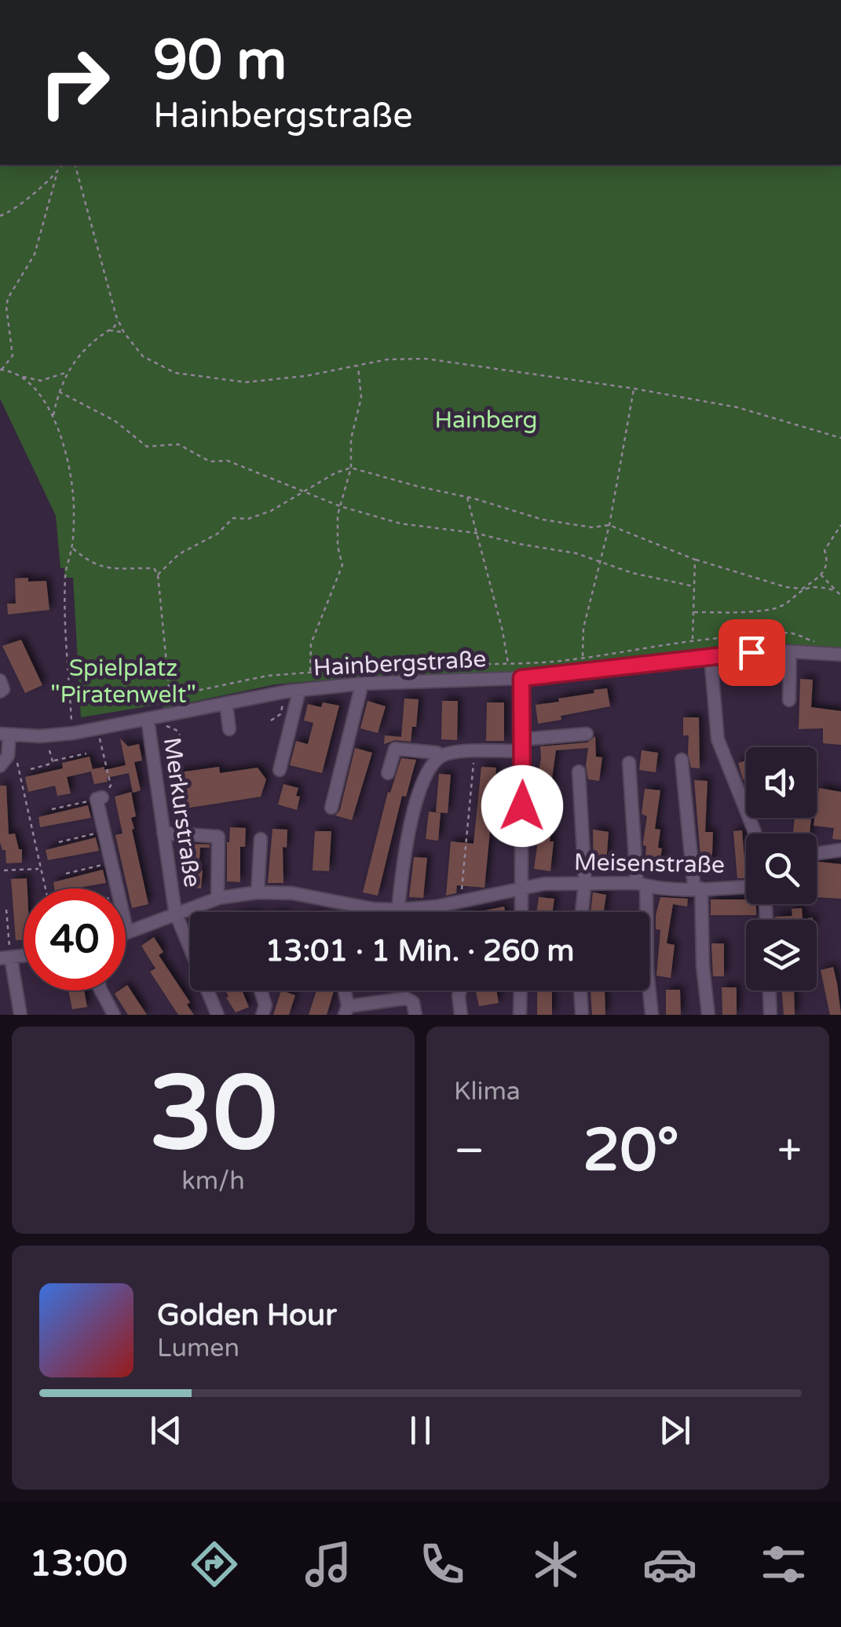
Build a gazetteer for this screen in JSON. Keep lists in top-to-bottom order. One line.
{"streets":{"street":["Hainbergstraße","Merkurstraße","Meisenstraße"]},"crossings":[["Hainbergstraße","Merkurstraße"],["Merkurstraße","Meisenstraße"]],"parks":["Hainberg","Spielplatz \"Piratenwelt\""],"page":{"turn":["90 m","Hainbergstraße"],"limit":"40","trip":"13:01 · 1 Min. · 260 m","tile":[["30","km/h"],"Klima"],"heat":["−","20°","+"],"song":["Golden Hour","Lumen"],"tabs":"13:00"}}
